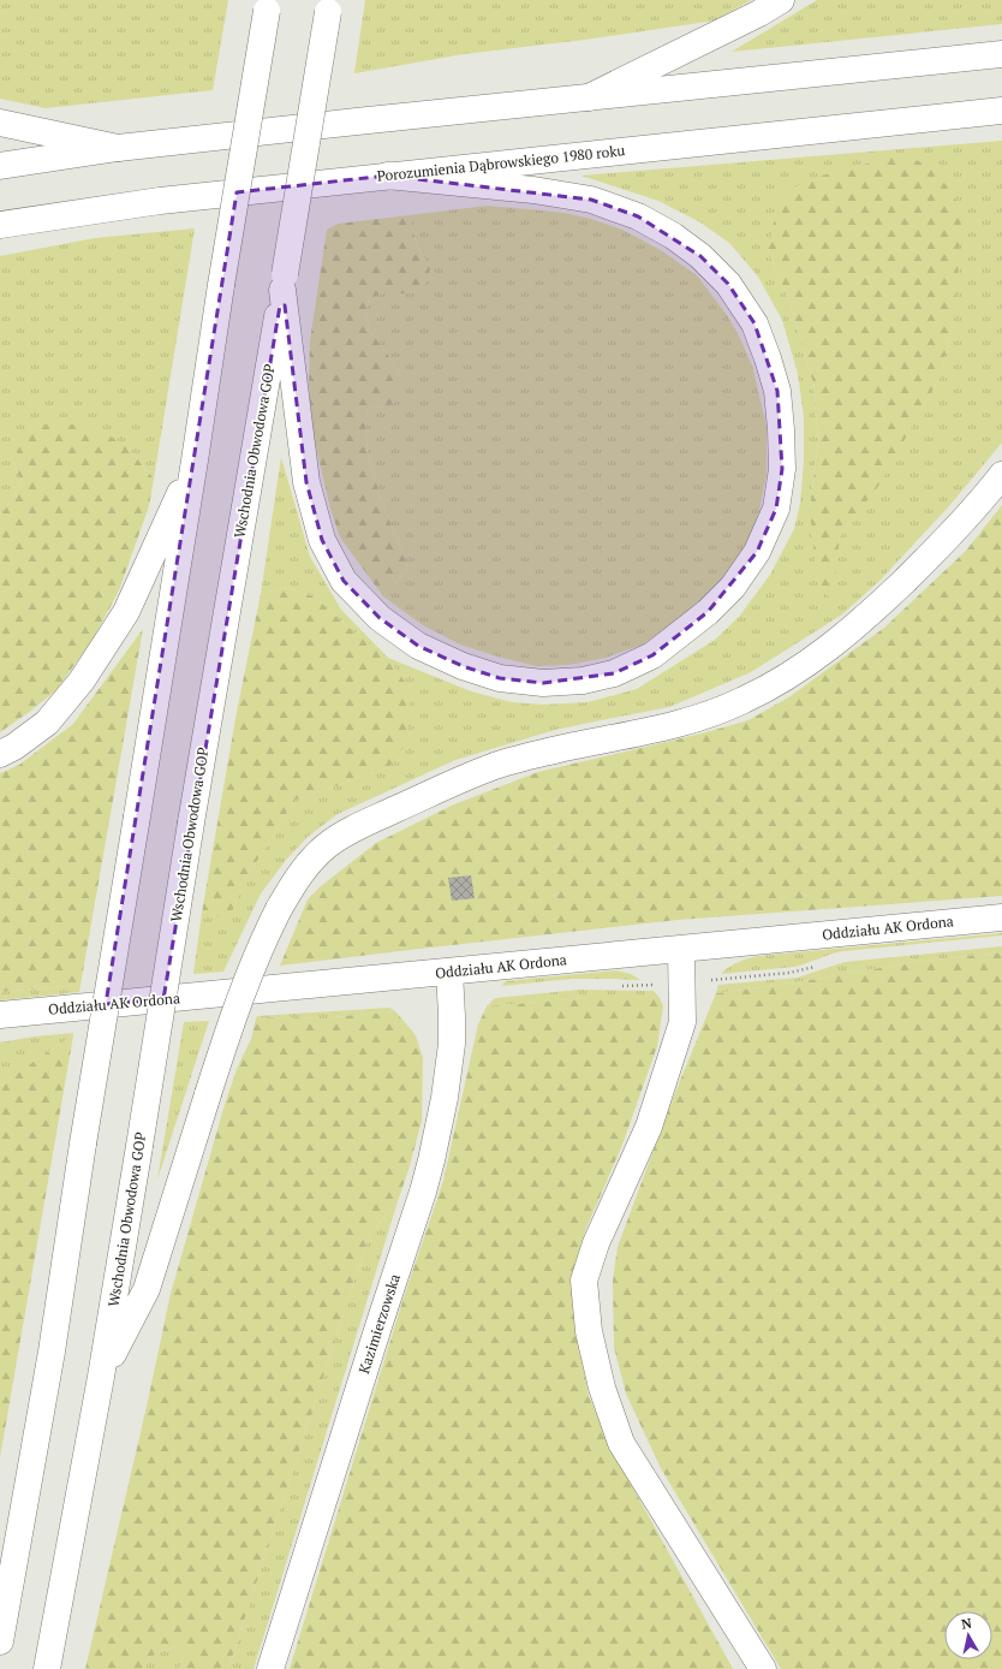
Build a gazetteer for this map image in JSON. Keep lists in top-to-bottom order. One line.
{"streets":{"main road":["Porozumienia Dąbrowskiego 1980 roku","Wschodnia Obwodowa GOP","Oddziału AK Ordona","Kazimierzowska"]},"crossings":[["Oddziału AK Ordona","Kazimierzowska"]],"north":"top"}
